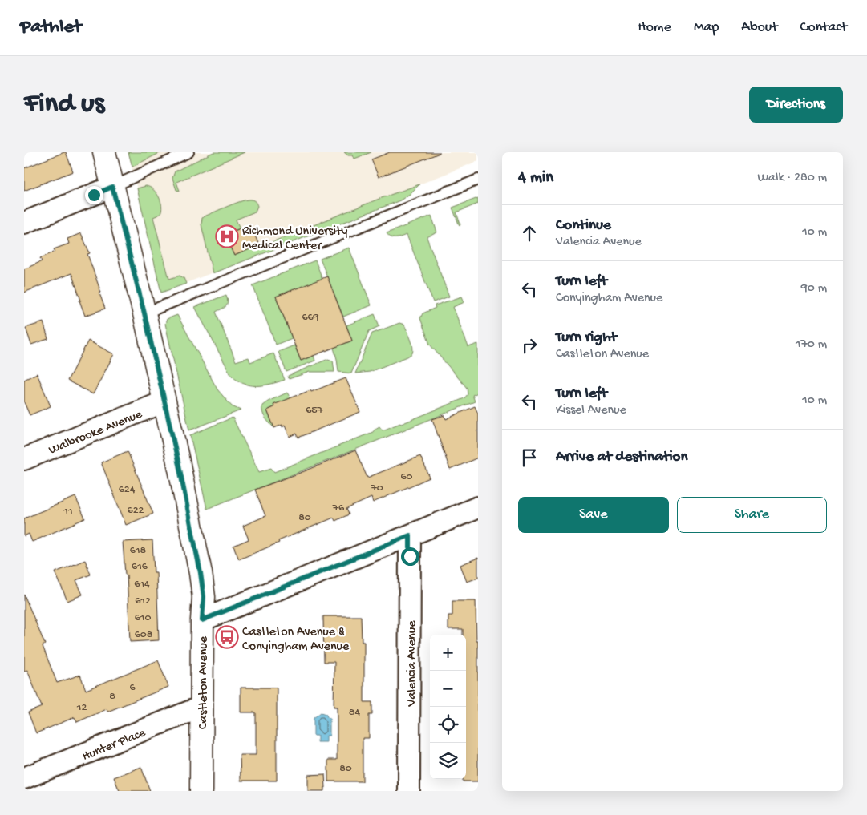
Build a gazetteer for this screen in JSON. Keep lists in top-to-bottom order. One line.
{"streets":{"street":["Walbrooke Avenue","Valencia Avenue","Castleton Avenue","Hunter Place"]},"crossings":[["Walbrooke Avenue","Castleton Avenue"],["Castleton Avenue","Hunter Place"]],"places":{"hospital":["Richmond University Medical Center"],"bus stop":["Castleton Avenue & Conyingham Avenue"]},"house_numbers":["669","657","60","70","624","76","622","11","80","618","616","614","612","610","608","6","8","12","84","80"],"page":{"header":"Pathlet","nav":["Home","Map","About","Contact"],"buttons":["Directions",["Save","Share"]],"title":"Find us","heading":["4 min","Walk · 280 m"],"list":[["Continue","Valencia Avenue","10 m"],["Turn left","Conyingham Avenue","90 m"],["Turn right","Castleton Avenue","170 m"],["Turn left","Kissel Avenue","10 m"],"Arrive at destination"],"map_buttons":["+","−"]}}
